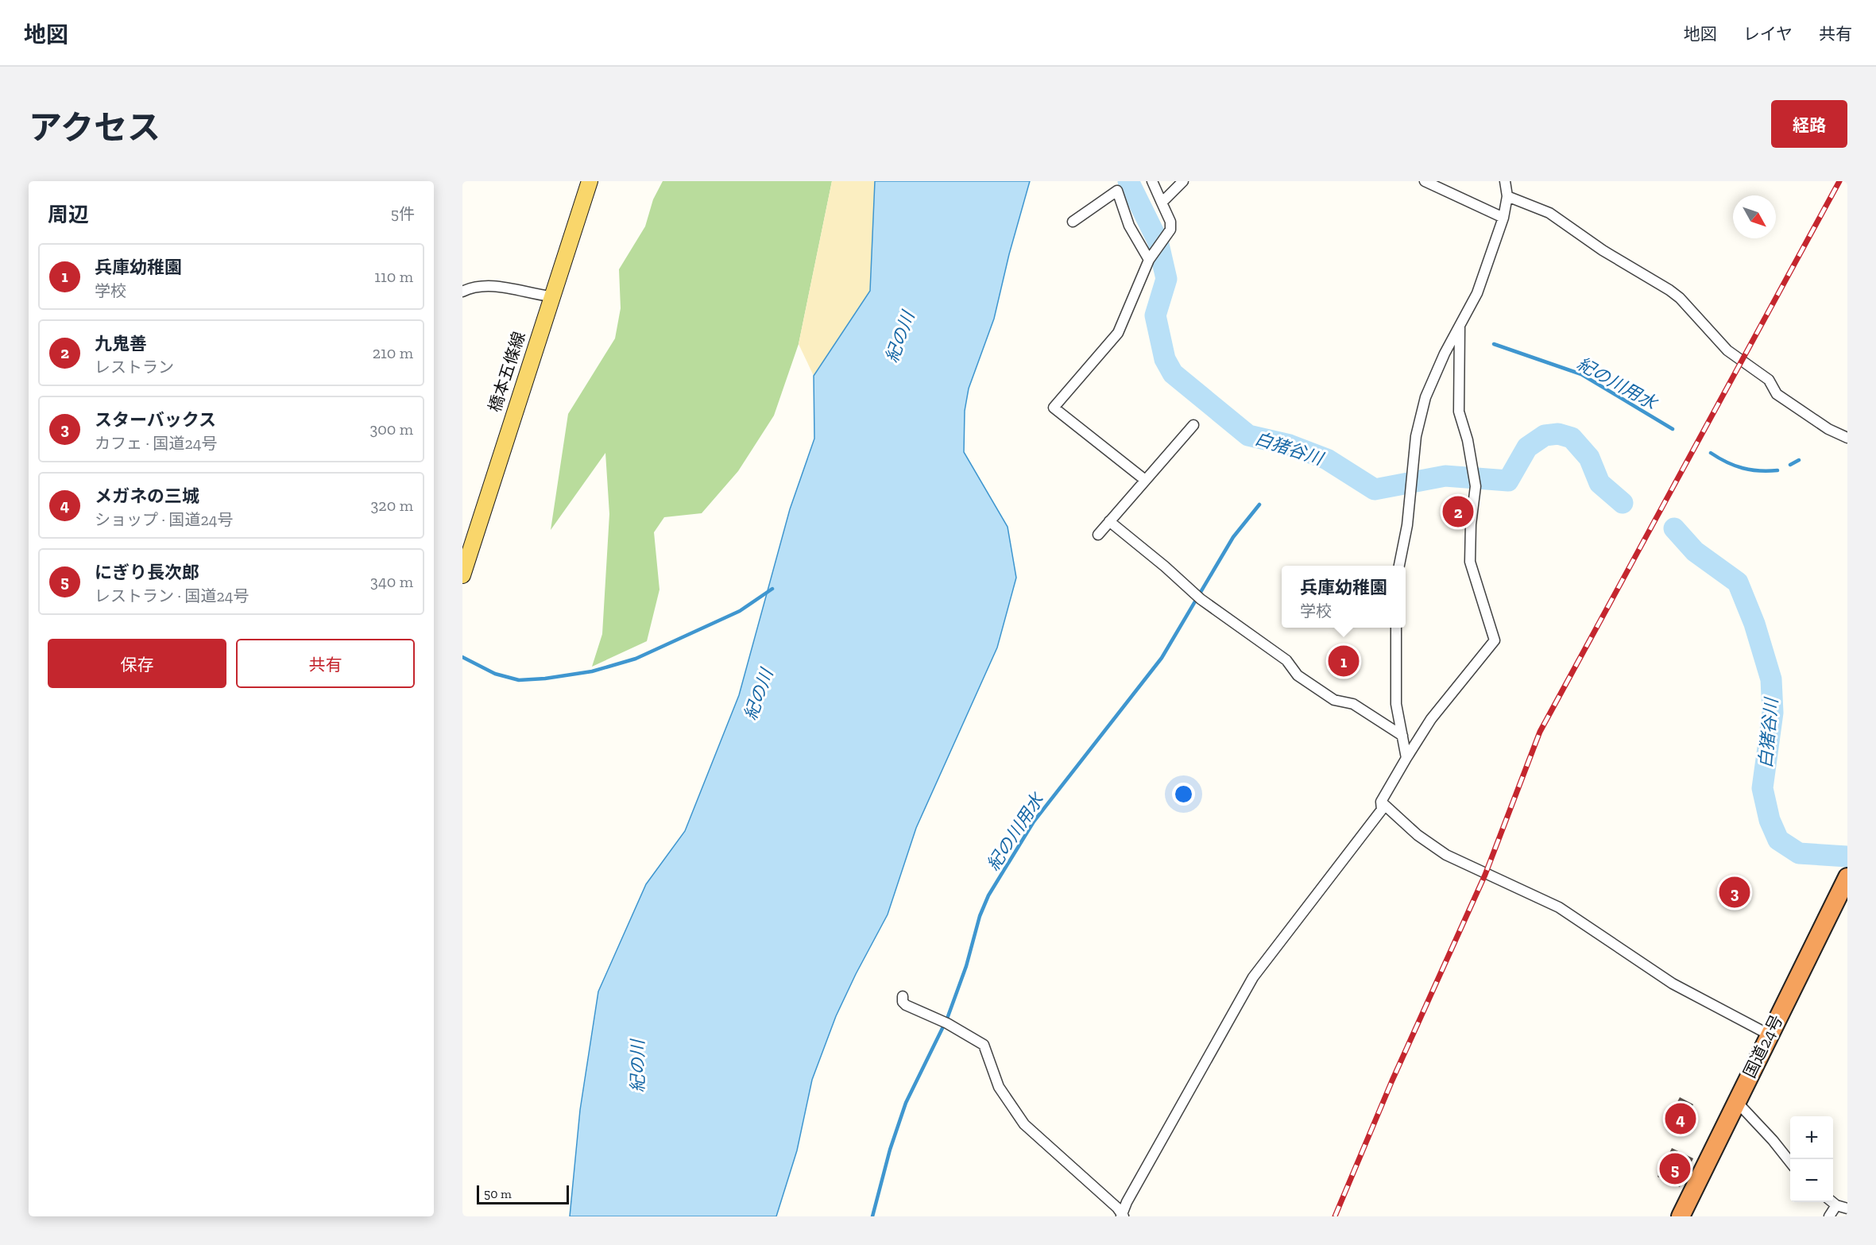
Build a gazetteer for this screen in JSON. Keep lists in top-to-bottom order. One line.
{"streets":{"highway":["国道24号"],"main road":["橋本五條線"]},"water":["紀の川","紀の川用水","白猪谷川"],"scale_bar":"50 m","north":"bottom right","page":{"header":"地図","nav":["地図","レイヤ","共有"],"title":"アクセス","buttons":["経路",["保存","共有"]],"heading":["周辺","5件"],"list":[{"mark":"1","name":"兵庫幼稚園","note":"学校","value":"110 m"},{"mark":"2","name":"九鬼善","note":"レストラン","value":"210 m"},{"mark":"3","name":"スターバックス","note":"カフェ · 国道24号","value":"300 m"},{"mark":"4","name":"メガネの三城","note":"ショップ · 国道24号","value":"320 m"},{"mark":"5","name":"にぎり長次郎","note":"レストラン · 国道24号","value":"340 m"}],"pins":["2","1","3","4","5"],"popup":["兵庫幼稚園","学校"],"map_buttons":["+","−"],"scale":"50 m"}}
